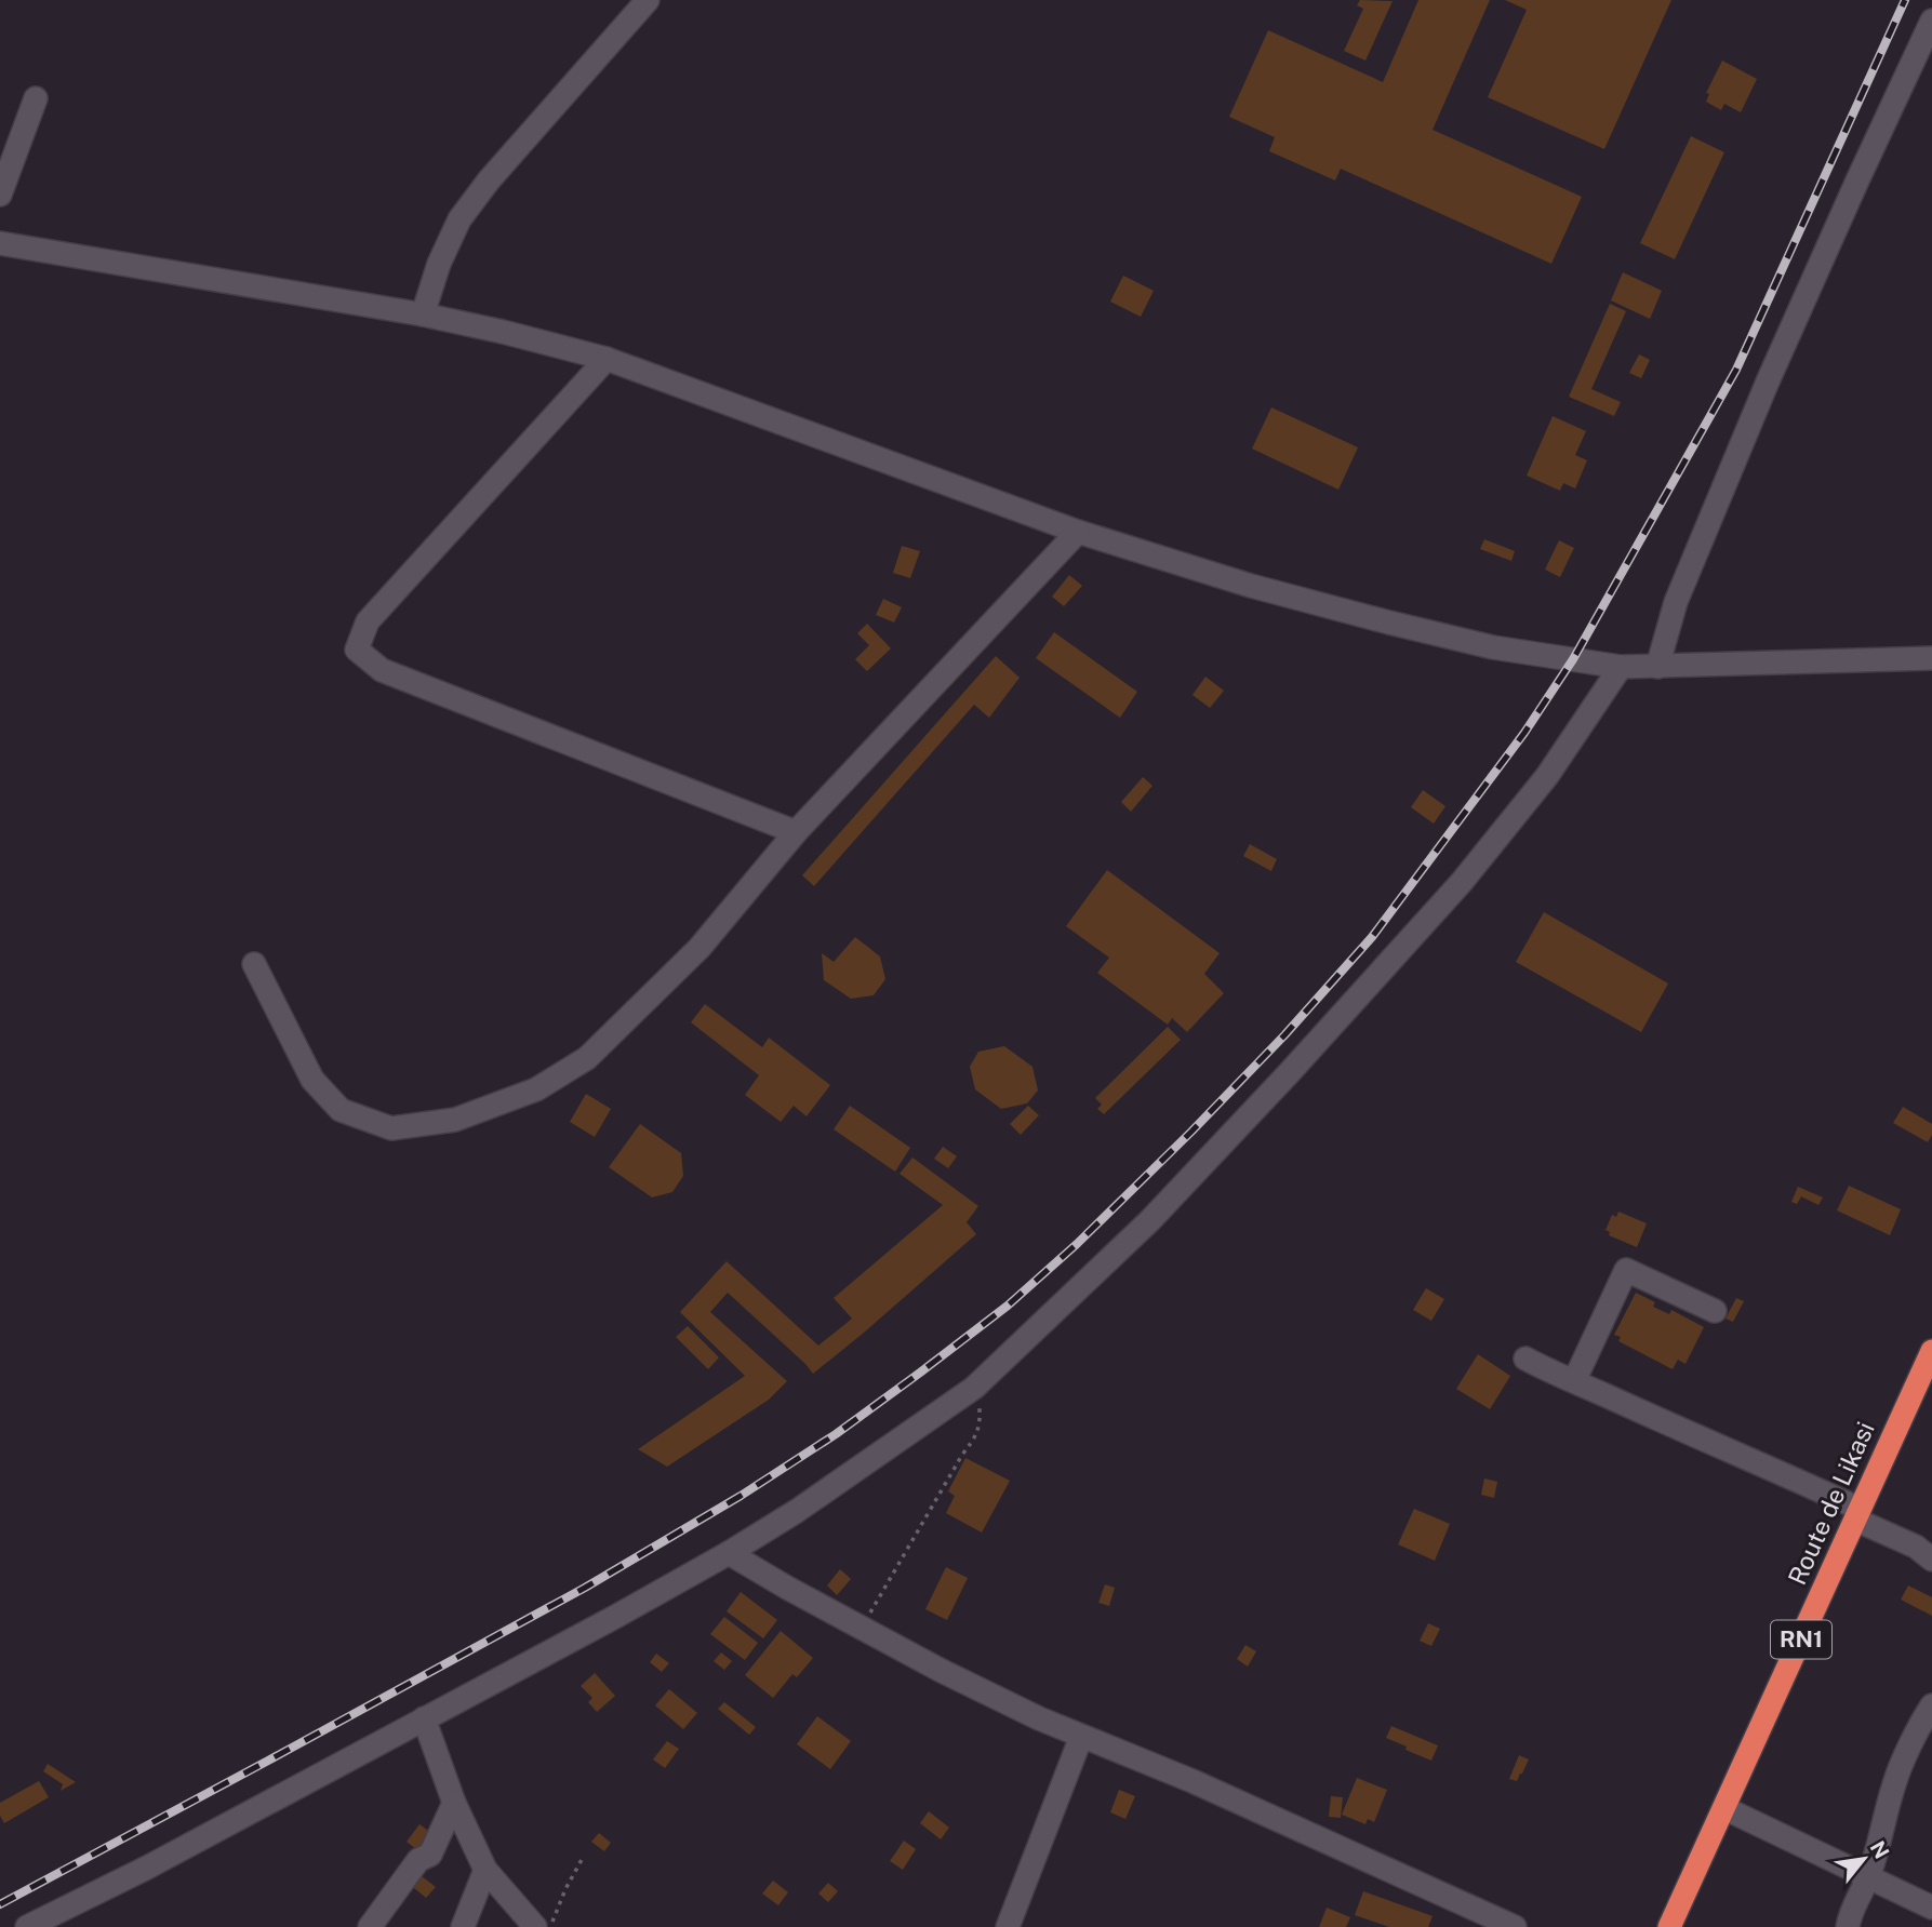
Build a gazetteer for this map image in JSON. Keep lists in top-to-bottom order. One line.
{"streets":{"highway":["Route de Likasi","RN1"]},"north":"top right"}
